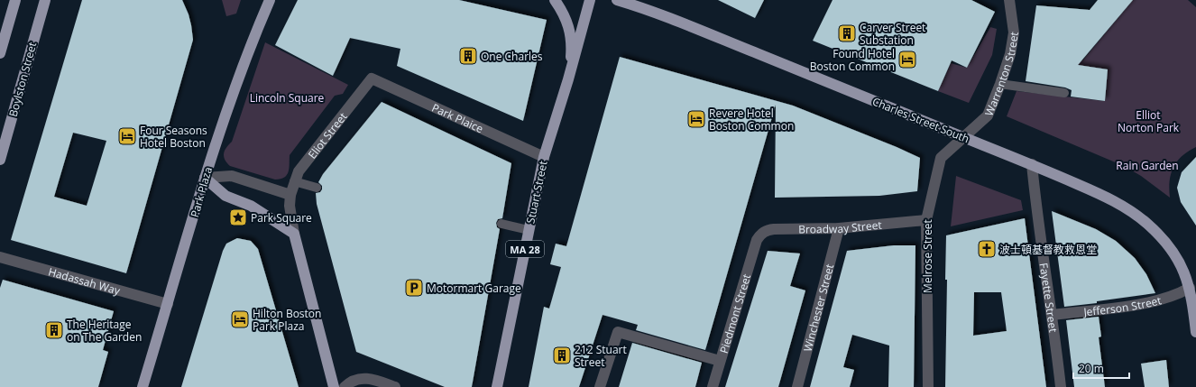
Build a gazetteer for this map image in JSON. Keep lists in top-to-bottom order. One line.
{"streets":{"main road":["Boylston Street","Charles Street South","Park Plaza","Stuart Street","MA 28"],"street":["Warrenton Street","Park Plaice","Eliot Street","Broadway Street","Melrose Street","Hadassah Way","Fayette Street","Jefferson Street","Winchester Street","Piedmont Street"]},"crossings":[["Warrenton Street","Charles Street South"],["Warrenton Street","Melrose Street"],["Park Plaice","Eliot Street"],["Park Plaice","Stuart Street"],["Charles Street South","Melrose Street"],["Charles Street South","Fayette Street"],["Charles Street South","Jefferson Street"],["Park Plaza","Hadassah Way"],["Stuart Street","MA 28"],["Broadway Street","Melrose Street"],["Broadway Street","Winchester Street"],["Broadway Street","Piedmont Street"],["Fayette Street","Jefferson Street"]],"parks":["Lincoln Square","Elliot Norton Park","Rain Garden"],"places":{"building":["Carver Street Substation","One Charles","The Heritage on The Garden","212 Stuart Street"],"hotel":["Found Hotel Boston Common","Revere Hotel Boston Common","Four Seasons Hotel Boston","Hilton Boston Park Plaza"],"place":["Park Square"],"church":["波士頓基督教救恩堂"],"parking":["Motormart Garage"]},"scale_bar":"20 m"}
